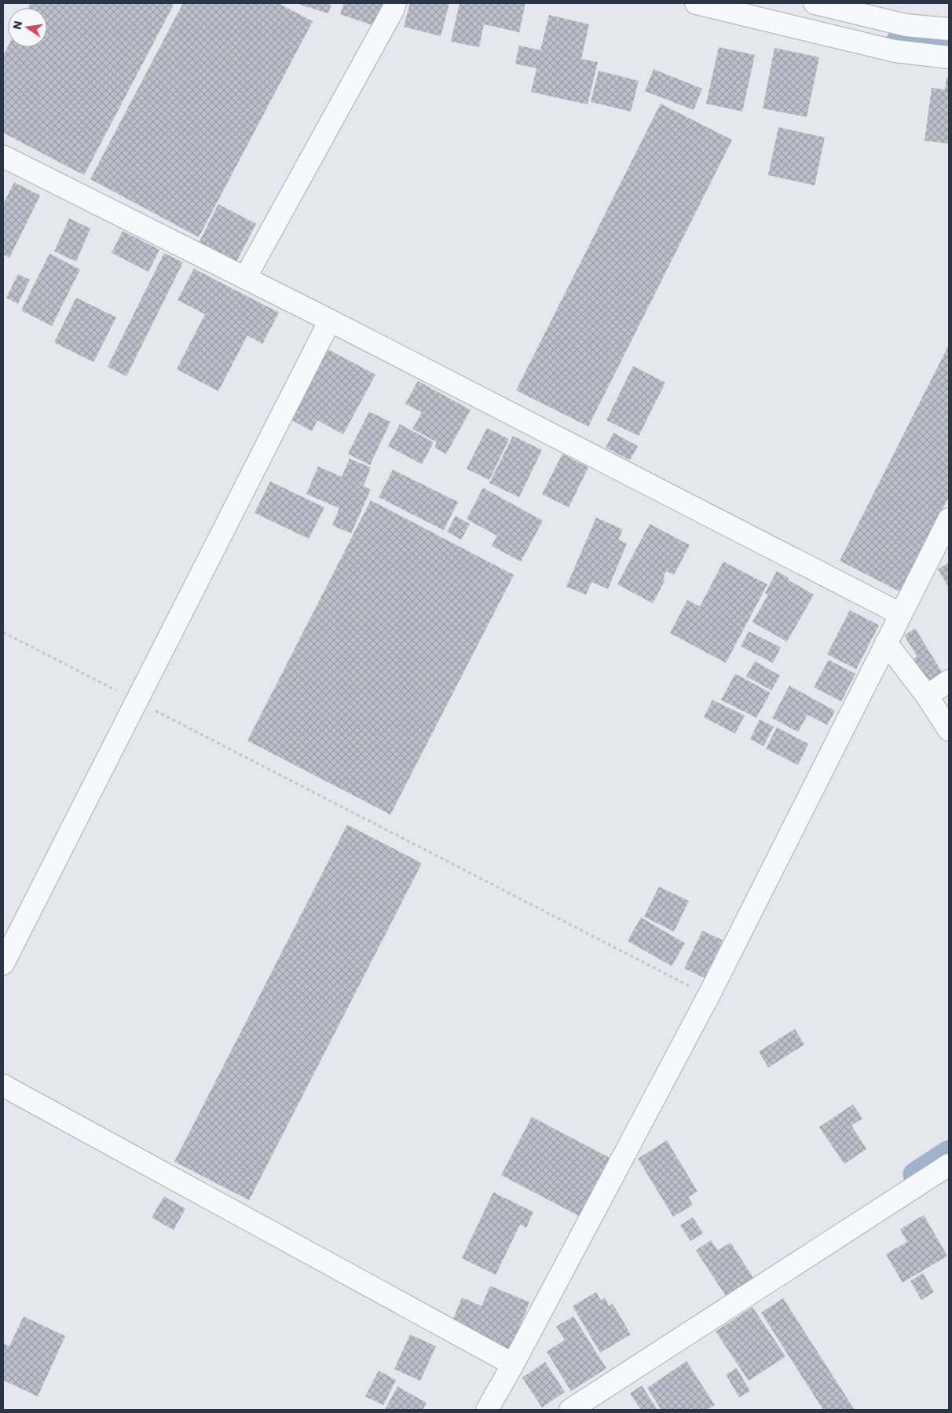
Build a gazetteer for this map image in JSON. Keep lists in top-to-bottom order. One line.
{"north":"left"}
